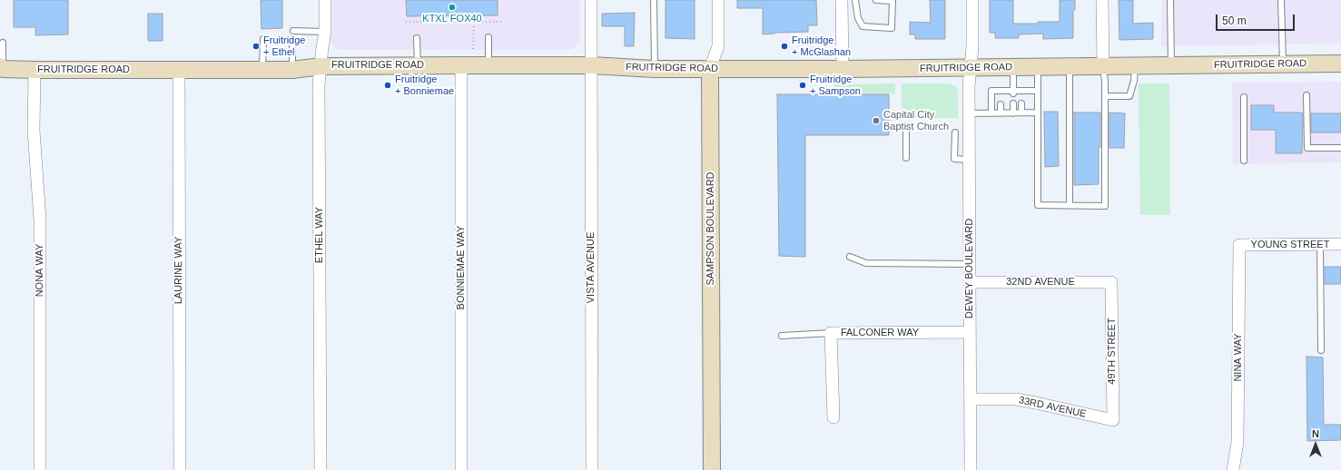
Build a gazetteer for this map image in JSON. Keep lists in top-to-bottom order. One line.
{"streets":{"main road":["FRUITRIDGE ROAD","SAMPSON BOULEVARD"],"street":["ETHEL WAY","YOUNG STREET","BONNIEMAE WAY","VISTA AVENUE","DEWEY BOULEVARD","NONA WAY","LAURINE WAY","32ND AVENUE","FALCONER WAY","49TH STREET","NINA WAY","33RD AVENUE"]},"crossings":[["FRUITRIDGE ROAD","SAMPSON BOULEVARD"],["FRUITRIDGE ROAD","ETHEL WAY"],["FRUITRIDGE ROAD","BONNIEMAE WAY"],["FRUITRIDGE ROAD","VISTA AVENUE"],["FRUITRIDGE ROAD","DEWEY BOULEVARD"],["FRUITRIDGE ROAD","NONA WAY"],["FRUITRIDGE ROAD","LAURINE WAY"],["YOUNG STREET","NINA WAY"],["DEWEY BOULEVARD","32ND AVENUE"],["DEWEY BOULEVARD","FALCONER WAY"],["DEWEY BOULEVARD","33RD AVENUE"],["32ND AVENUE","49TH STREET"],["49TH STREET","33RD AVENUE"]],"places":["KTXL FOX40","Fruitridge + Ethel","Fruitridge + McGlashan","Fruitridge + Bonniemae","Fruitridge + Sampson","Capital City Baptist Church"],"scale_bar":"50 m","north":"top"}
